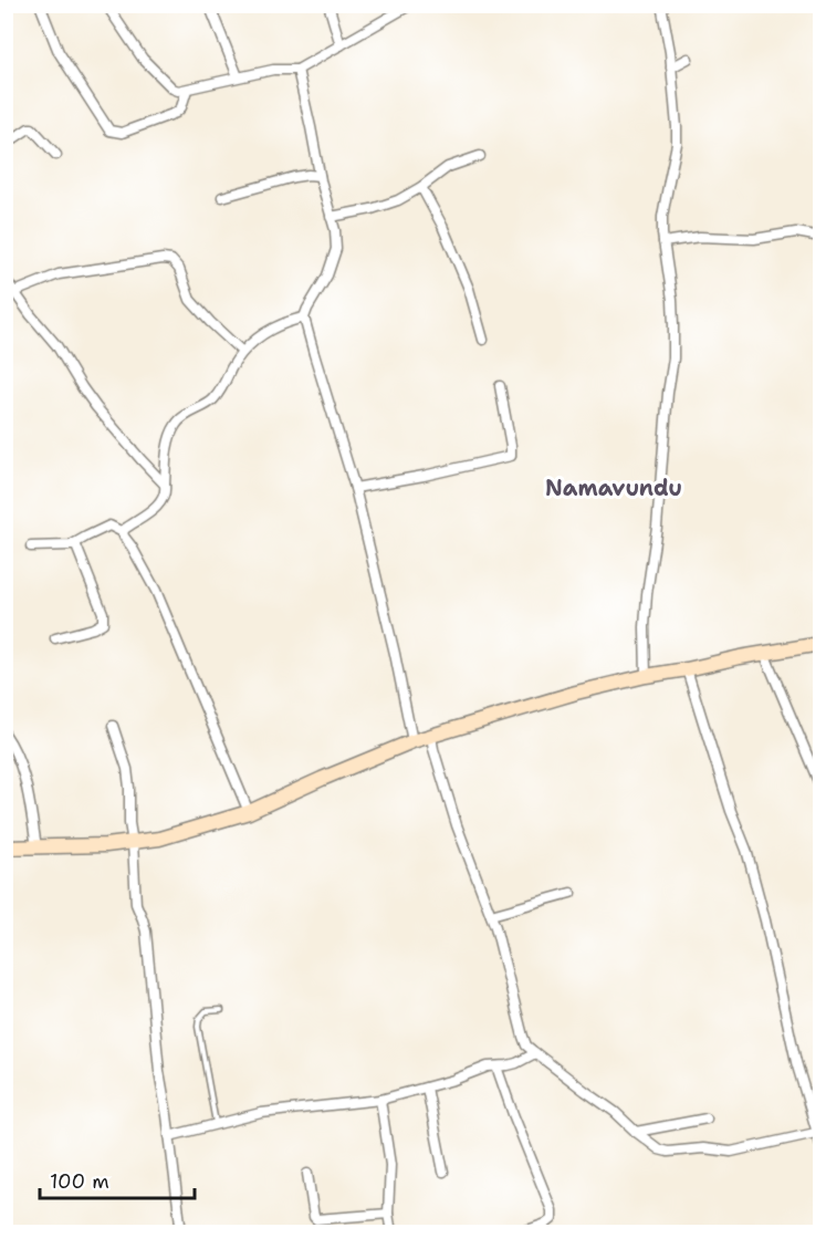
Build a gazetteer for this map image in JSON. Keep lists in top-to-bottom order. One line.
{"districts":["Namavundu"],"scale_bar":"100 m"}
